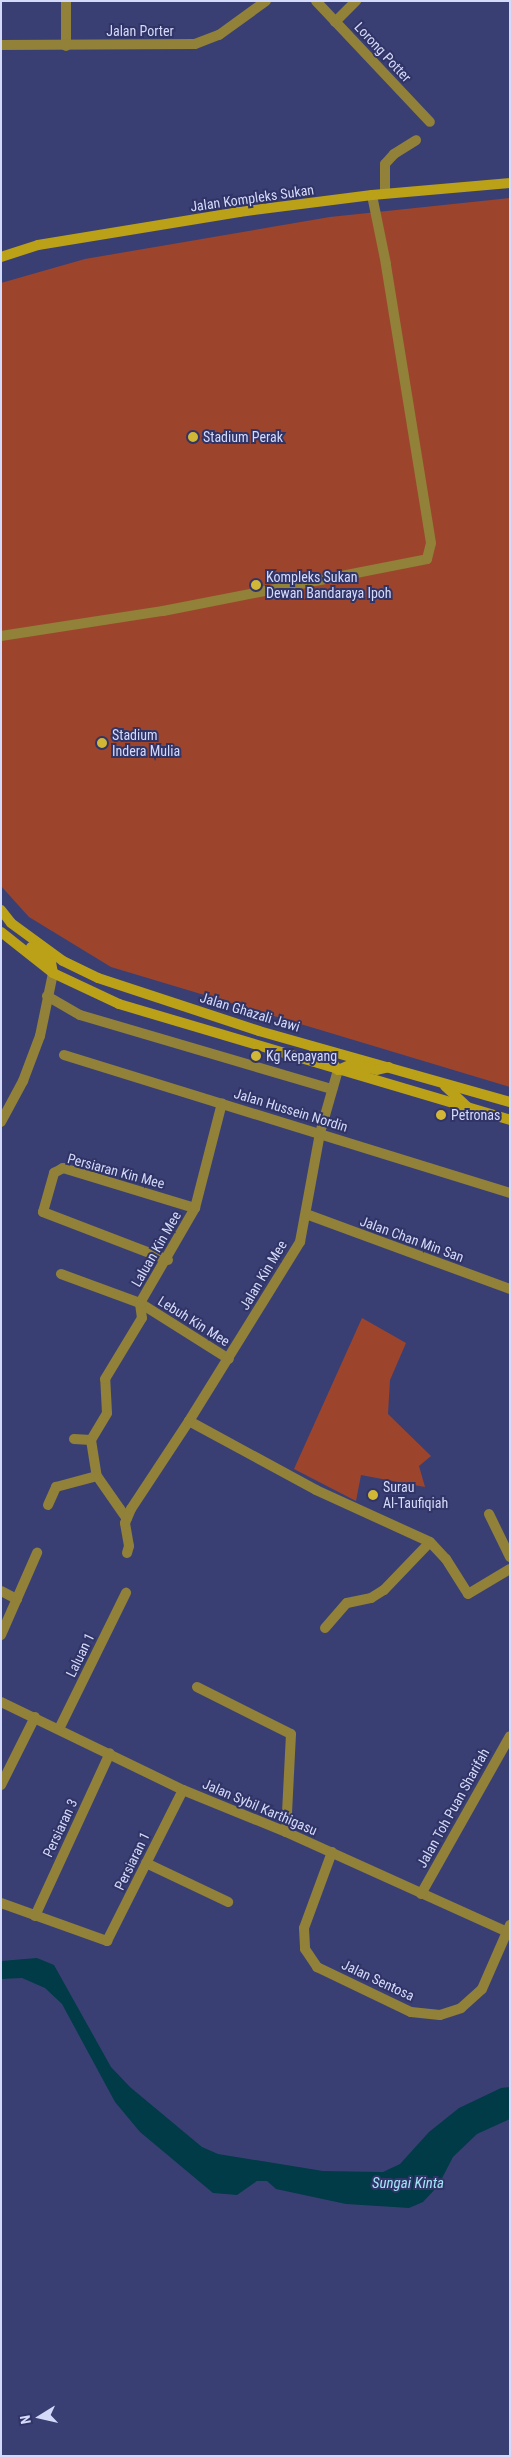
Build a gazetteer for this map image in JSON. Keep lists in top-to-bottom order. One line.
{"streets":{"main road":["Jalan Kompleks Sukan","Jalan Ghazali Jawi"],"street":["Jalan Porter","Lorong Potter","Jalan Hussein Nordin","Persiaran Kin Mee","Jalan Chan Min San","Laluan Kin Mee","Jalan Kin Mee","Lebuh Kin Mee","Laluan 1","Jalan Sybil Karthigasu","Jalan Toh Puan Sharifah","Persiaran 3","Persiaran 1","Jalan Sentosa"]},"crossings":[["Jalan Hussein Nordin","Laluan Kin Mee"],["Jalan Hussein Nordin","Jalan Kin Mee"],["Persiaran Kin Mee","Laluan Kin Mee"],["Jalan Chan Min San","Jalan Kin Mee"],["Laluan Kin Mee","Lebuh Kin Mee"],["Jalan Kin Mee","Lebuh Kin Mee"],["Laluan 1","Jalan Sybil Karthigasu"],["Jalan Sybil Karthigasu","Jalan Toh Puan Sharifah"],["Jalan Sybil Karthigasu","Persiaran 3"],["Jalan Sybil Karthigasu","Persiaran 1"],["Jalan Sybil Karthigasu","Jalan Sentosa"],["Persiaran 3","Persiaran 1"]],"water":["Sungai Kinta"],"places":["Stadium Perak","Kompleks Sukan Dewan Bandaraya Ipoh","Stadium Indera Mulia","Kg Kepayang","Petronas","Surau Al-Taufiqiah"],"north":"left"}
